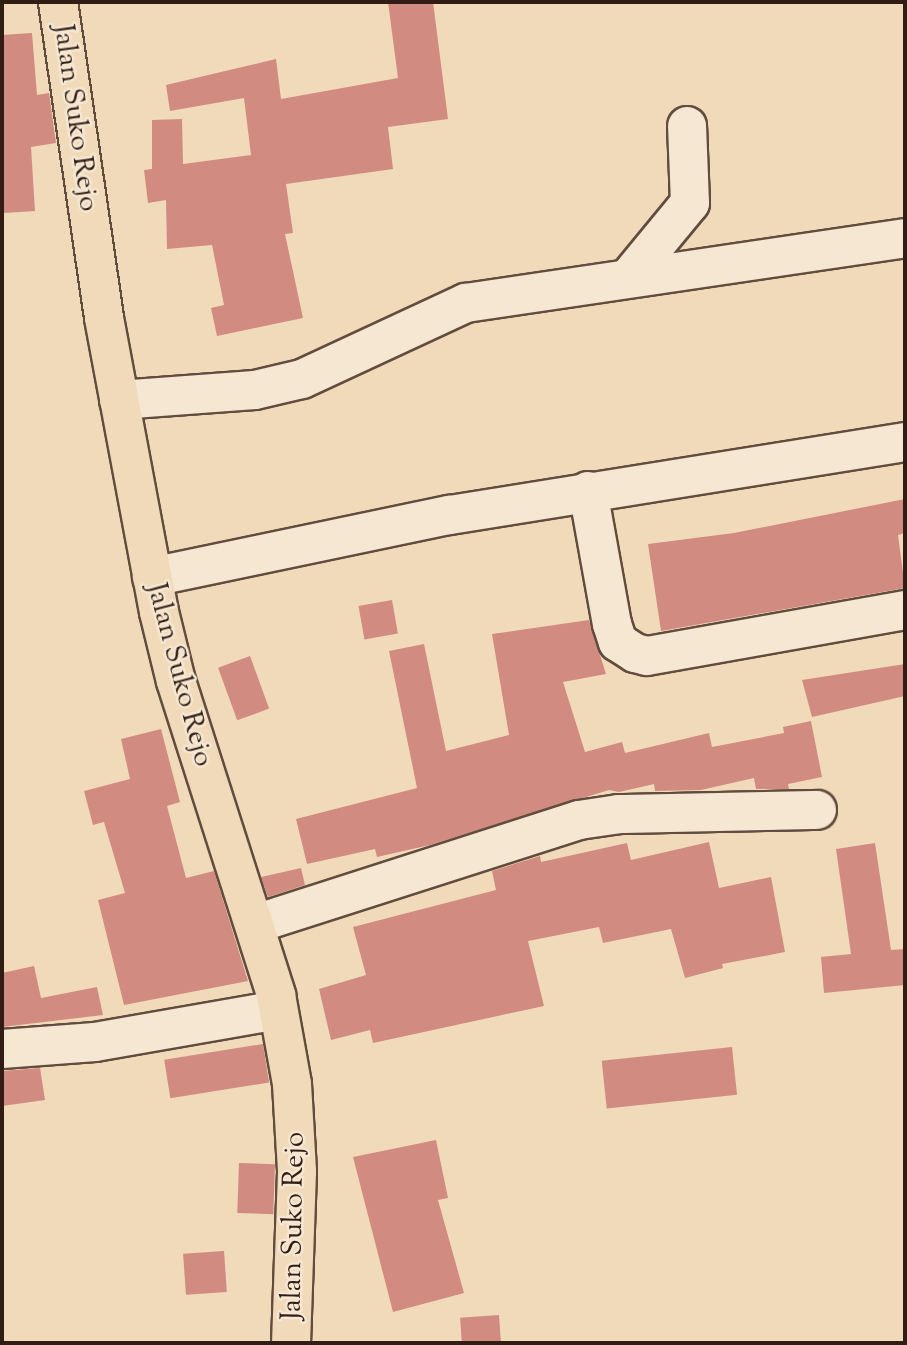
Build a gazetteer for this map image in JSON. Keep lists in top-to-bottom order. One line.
{"streets":{"main road":["Jalan Suko Rejo"]}}
